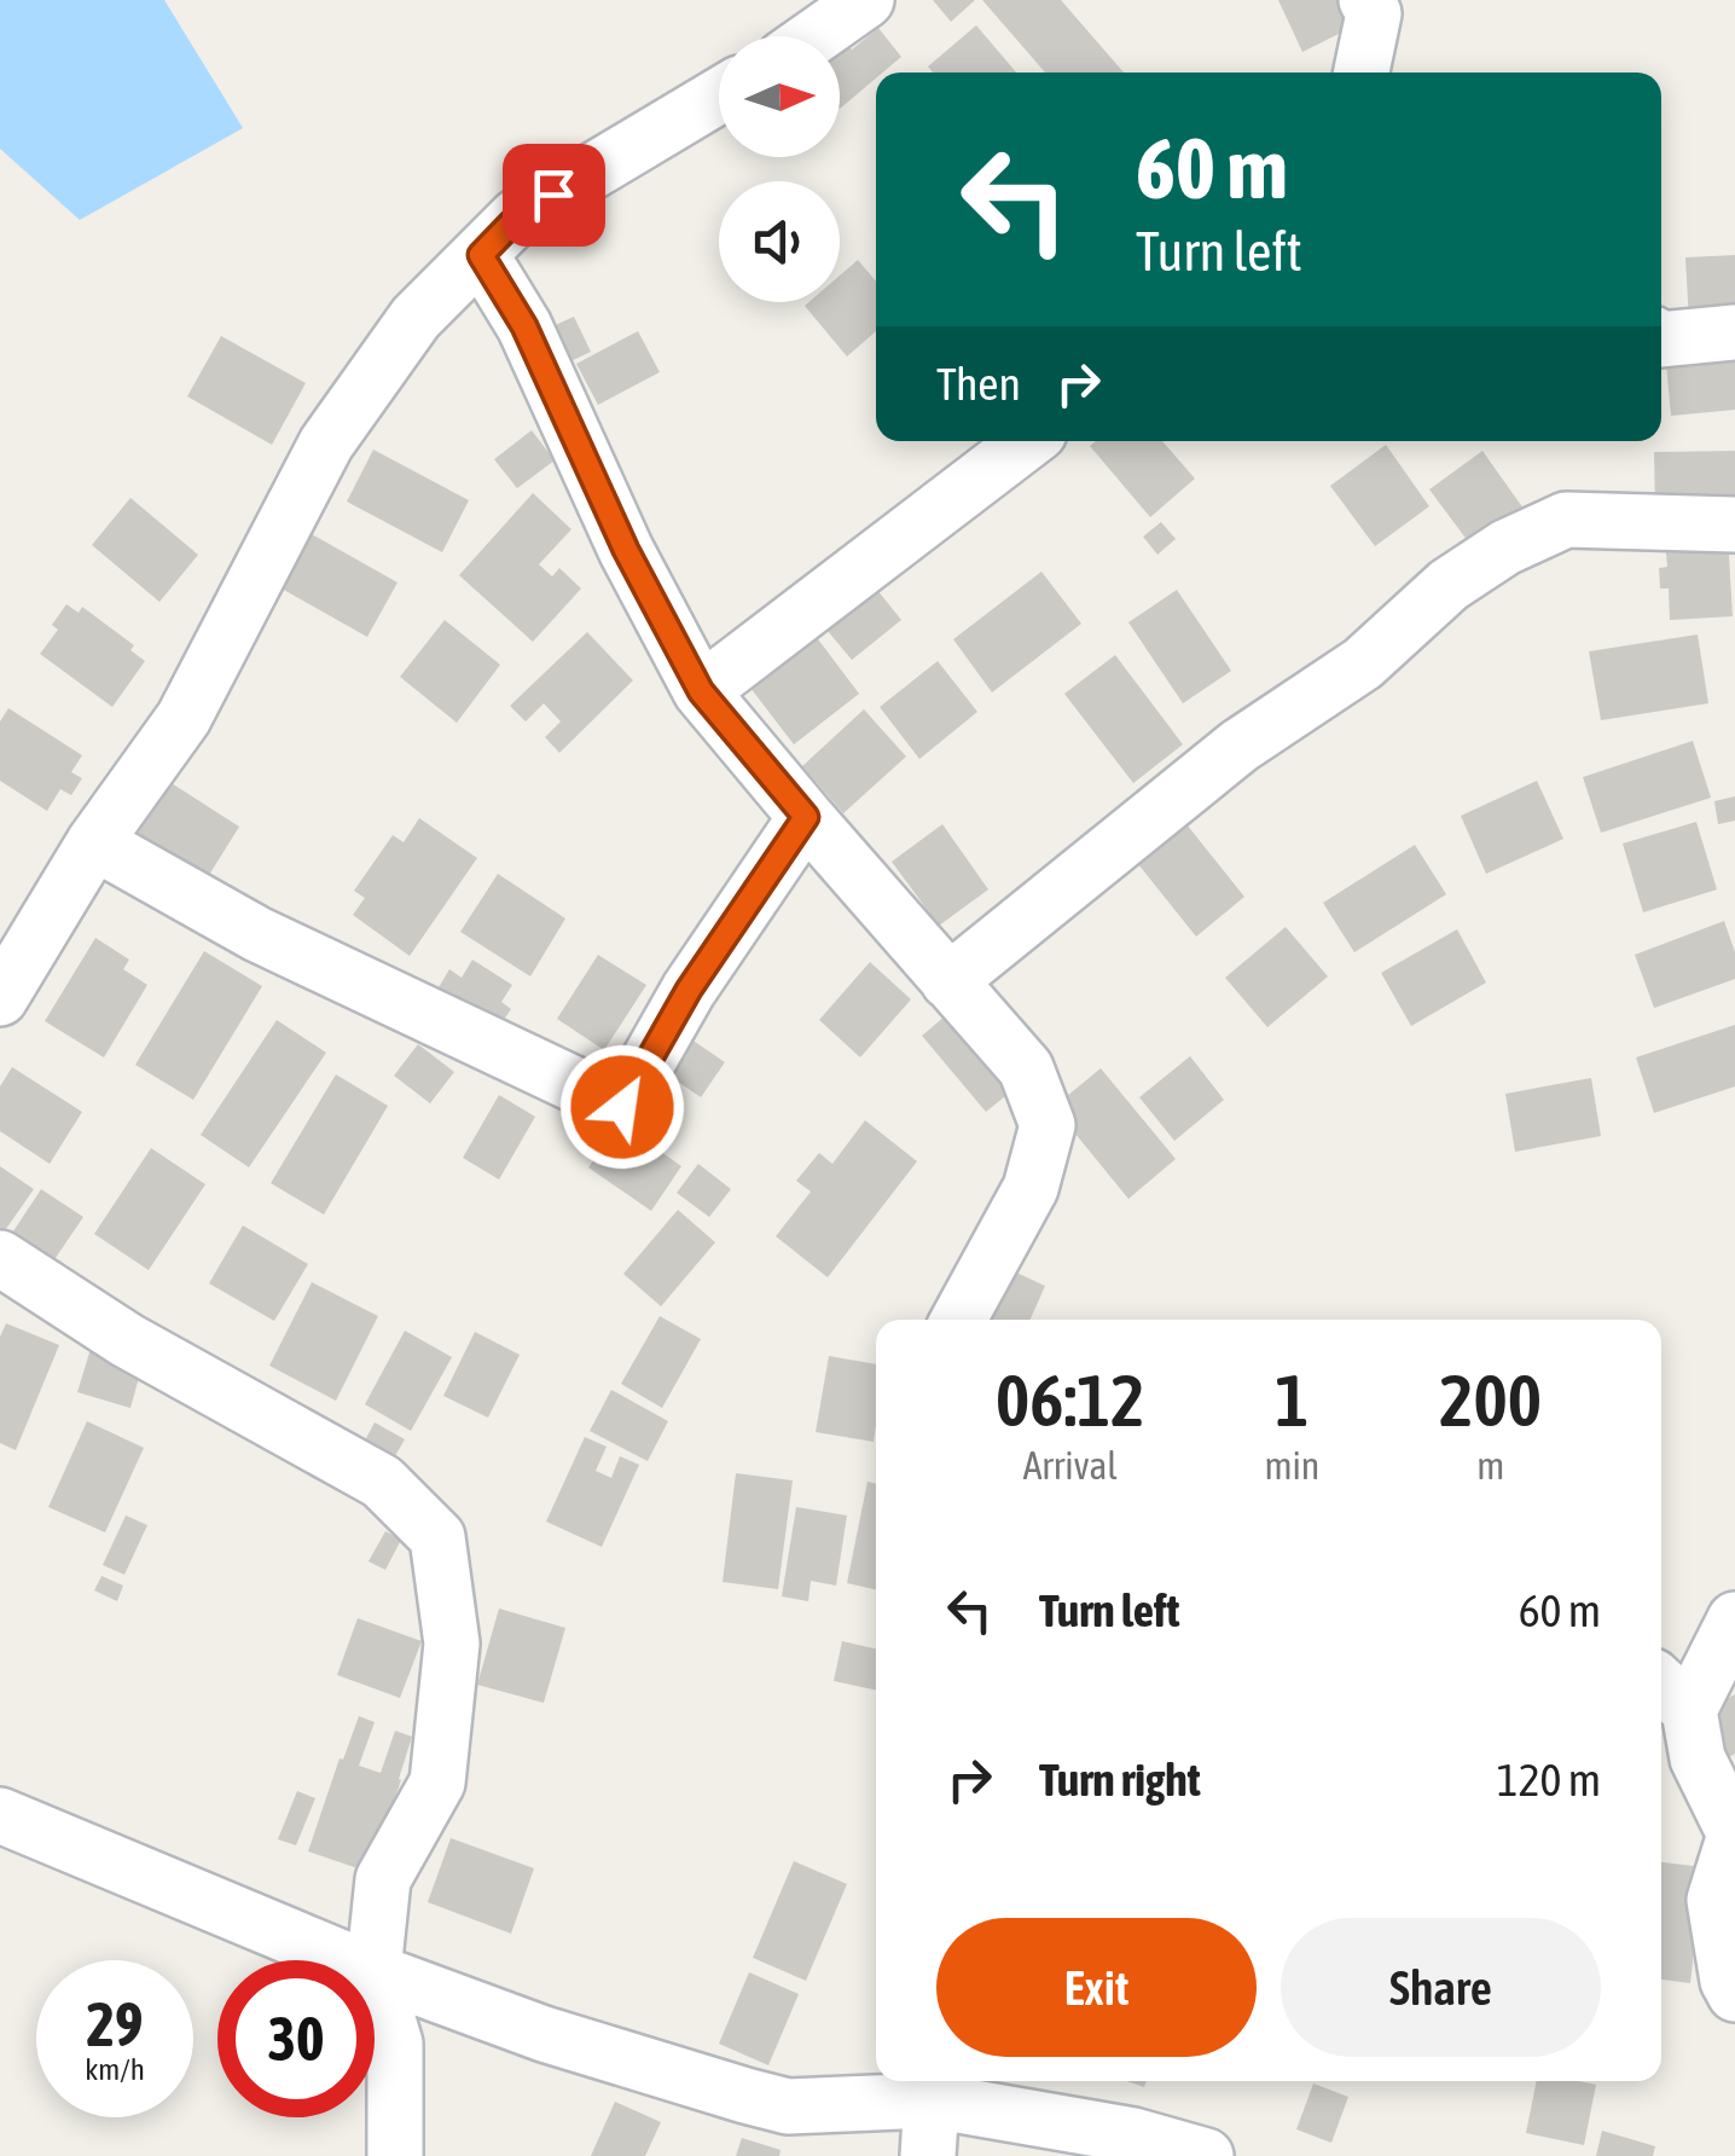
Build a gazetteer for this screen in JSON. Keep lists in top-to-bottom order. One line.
{"north":"right","page":{"turn":["60 m","Turn left"],"then":"Then","eta":["06:12","Arrival","1","min","200","m"],"list":[{"name":"Turn left","value":"60 m"},{"name":"Turn right","value":"120 m"}],"buttons":["Exit","Share"],"speed":"29 km/h","limit":"30"}}
